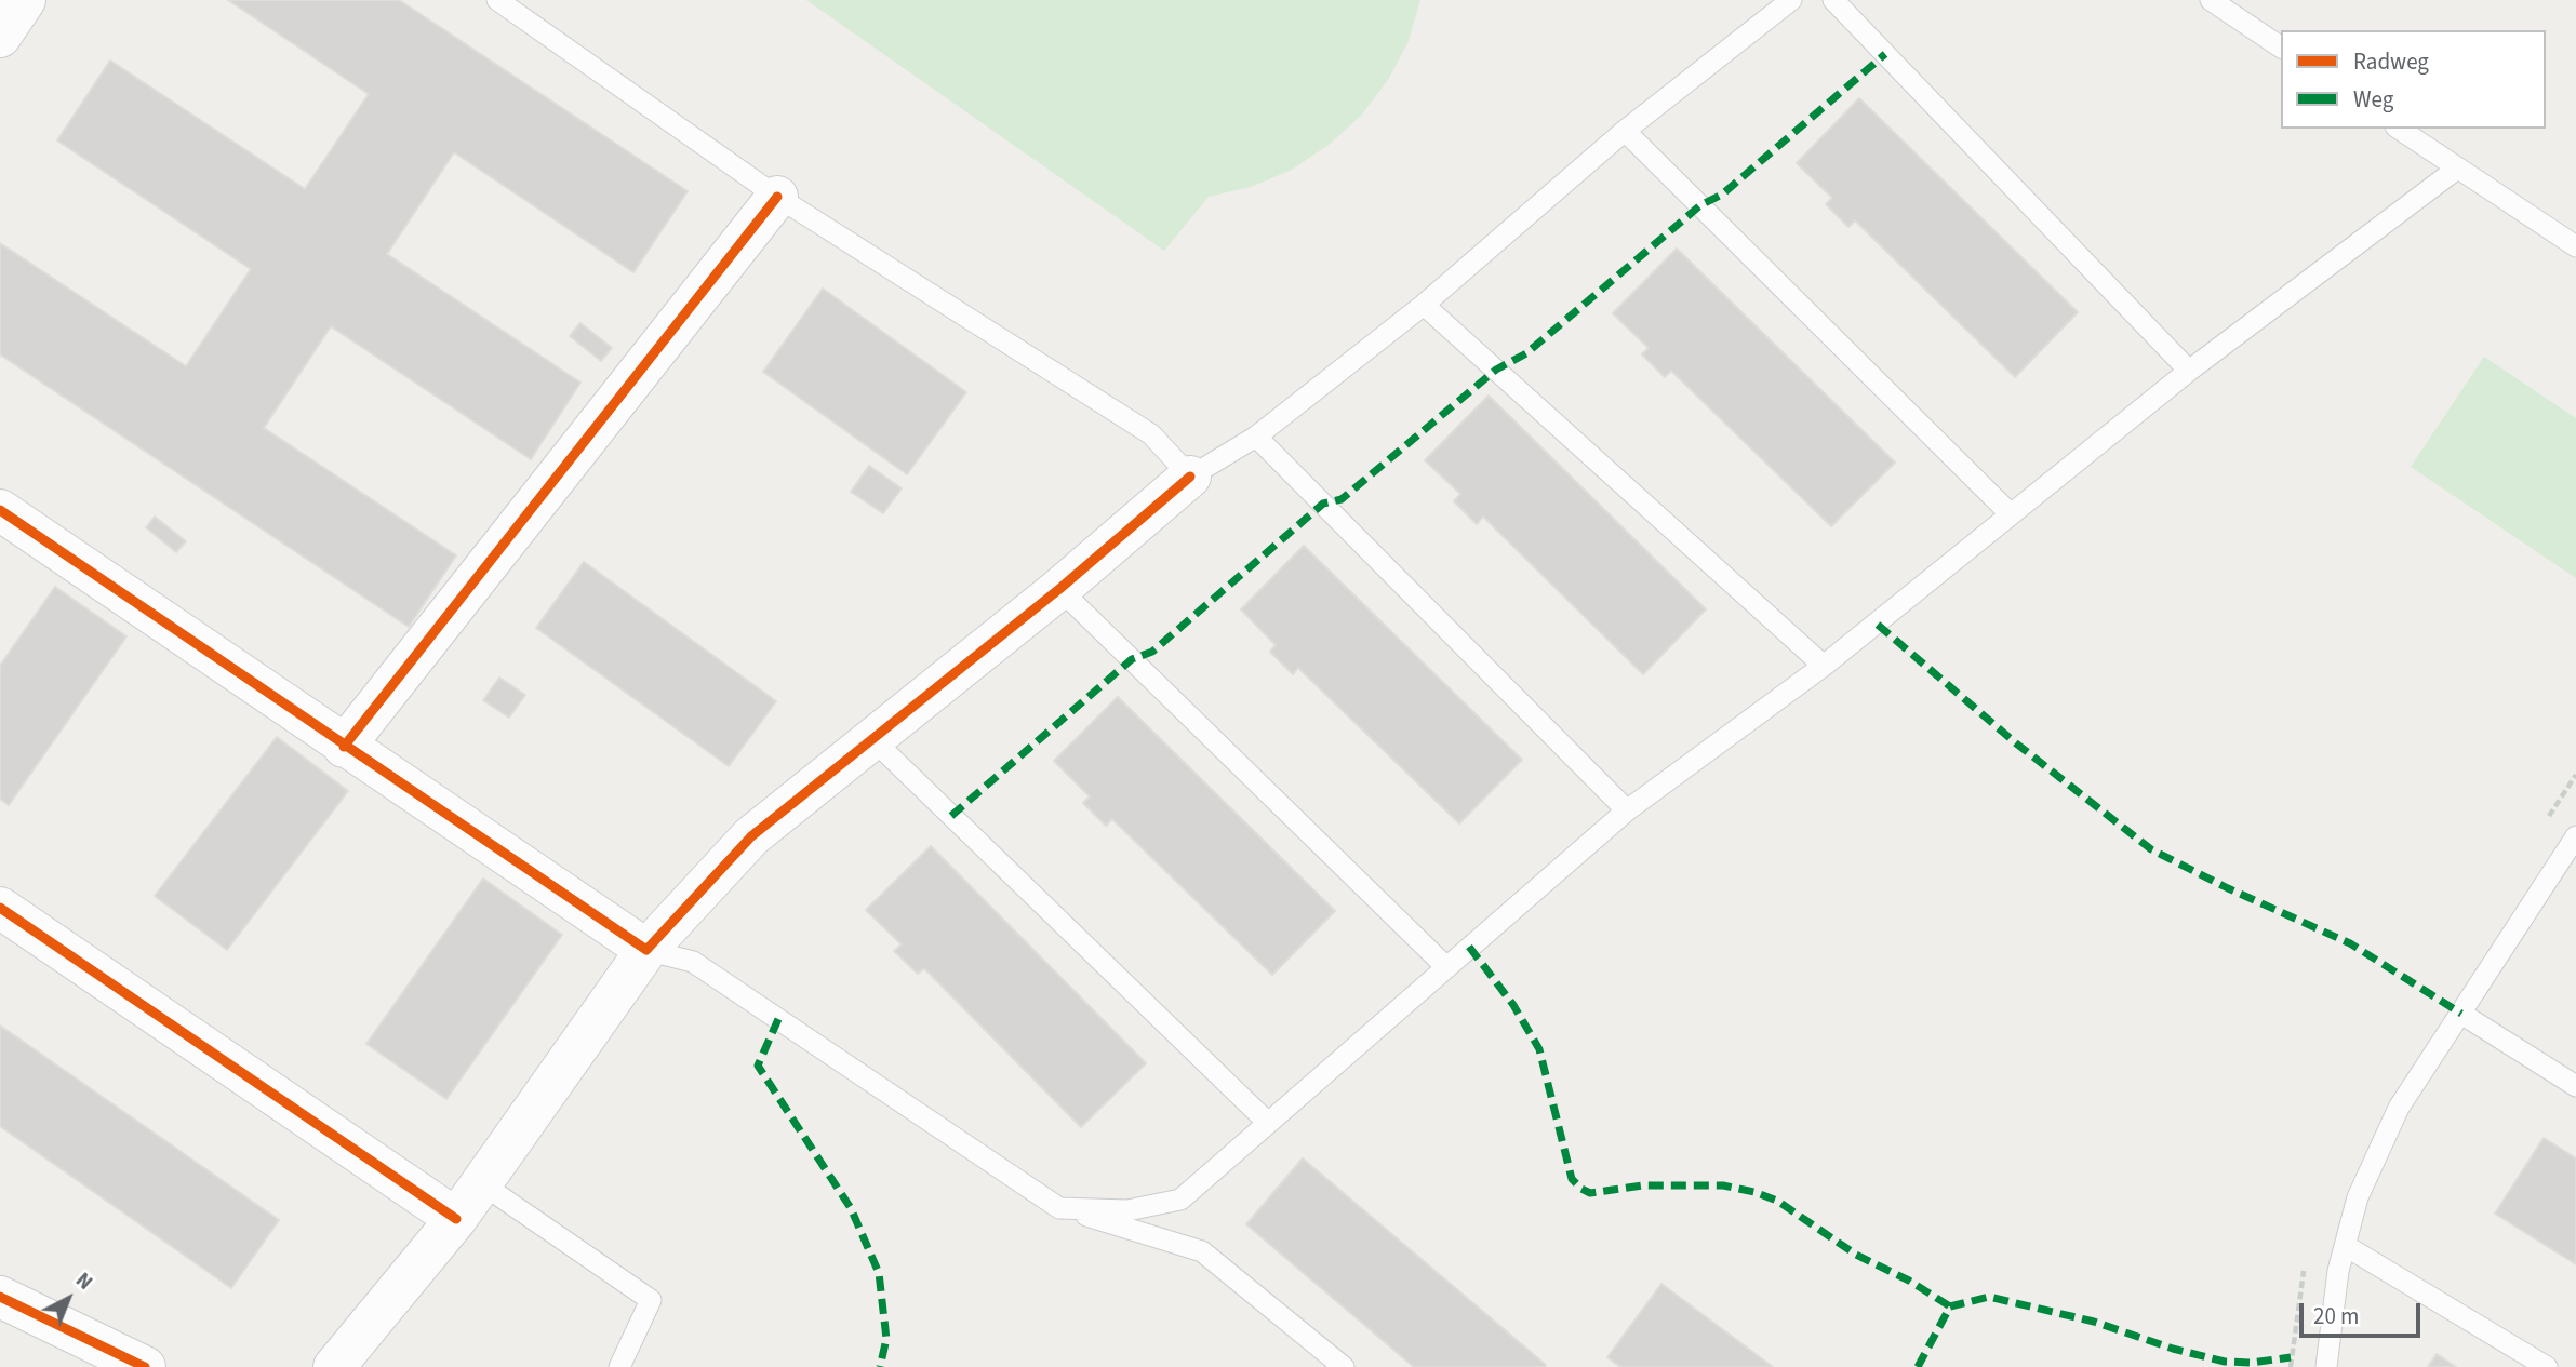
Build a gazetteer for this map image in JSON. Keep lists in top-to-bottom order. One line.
{"legend":["Radweg","Weg"],"scale_bar":"20 m","north":"top right"}
